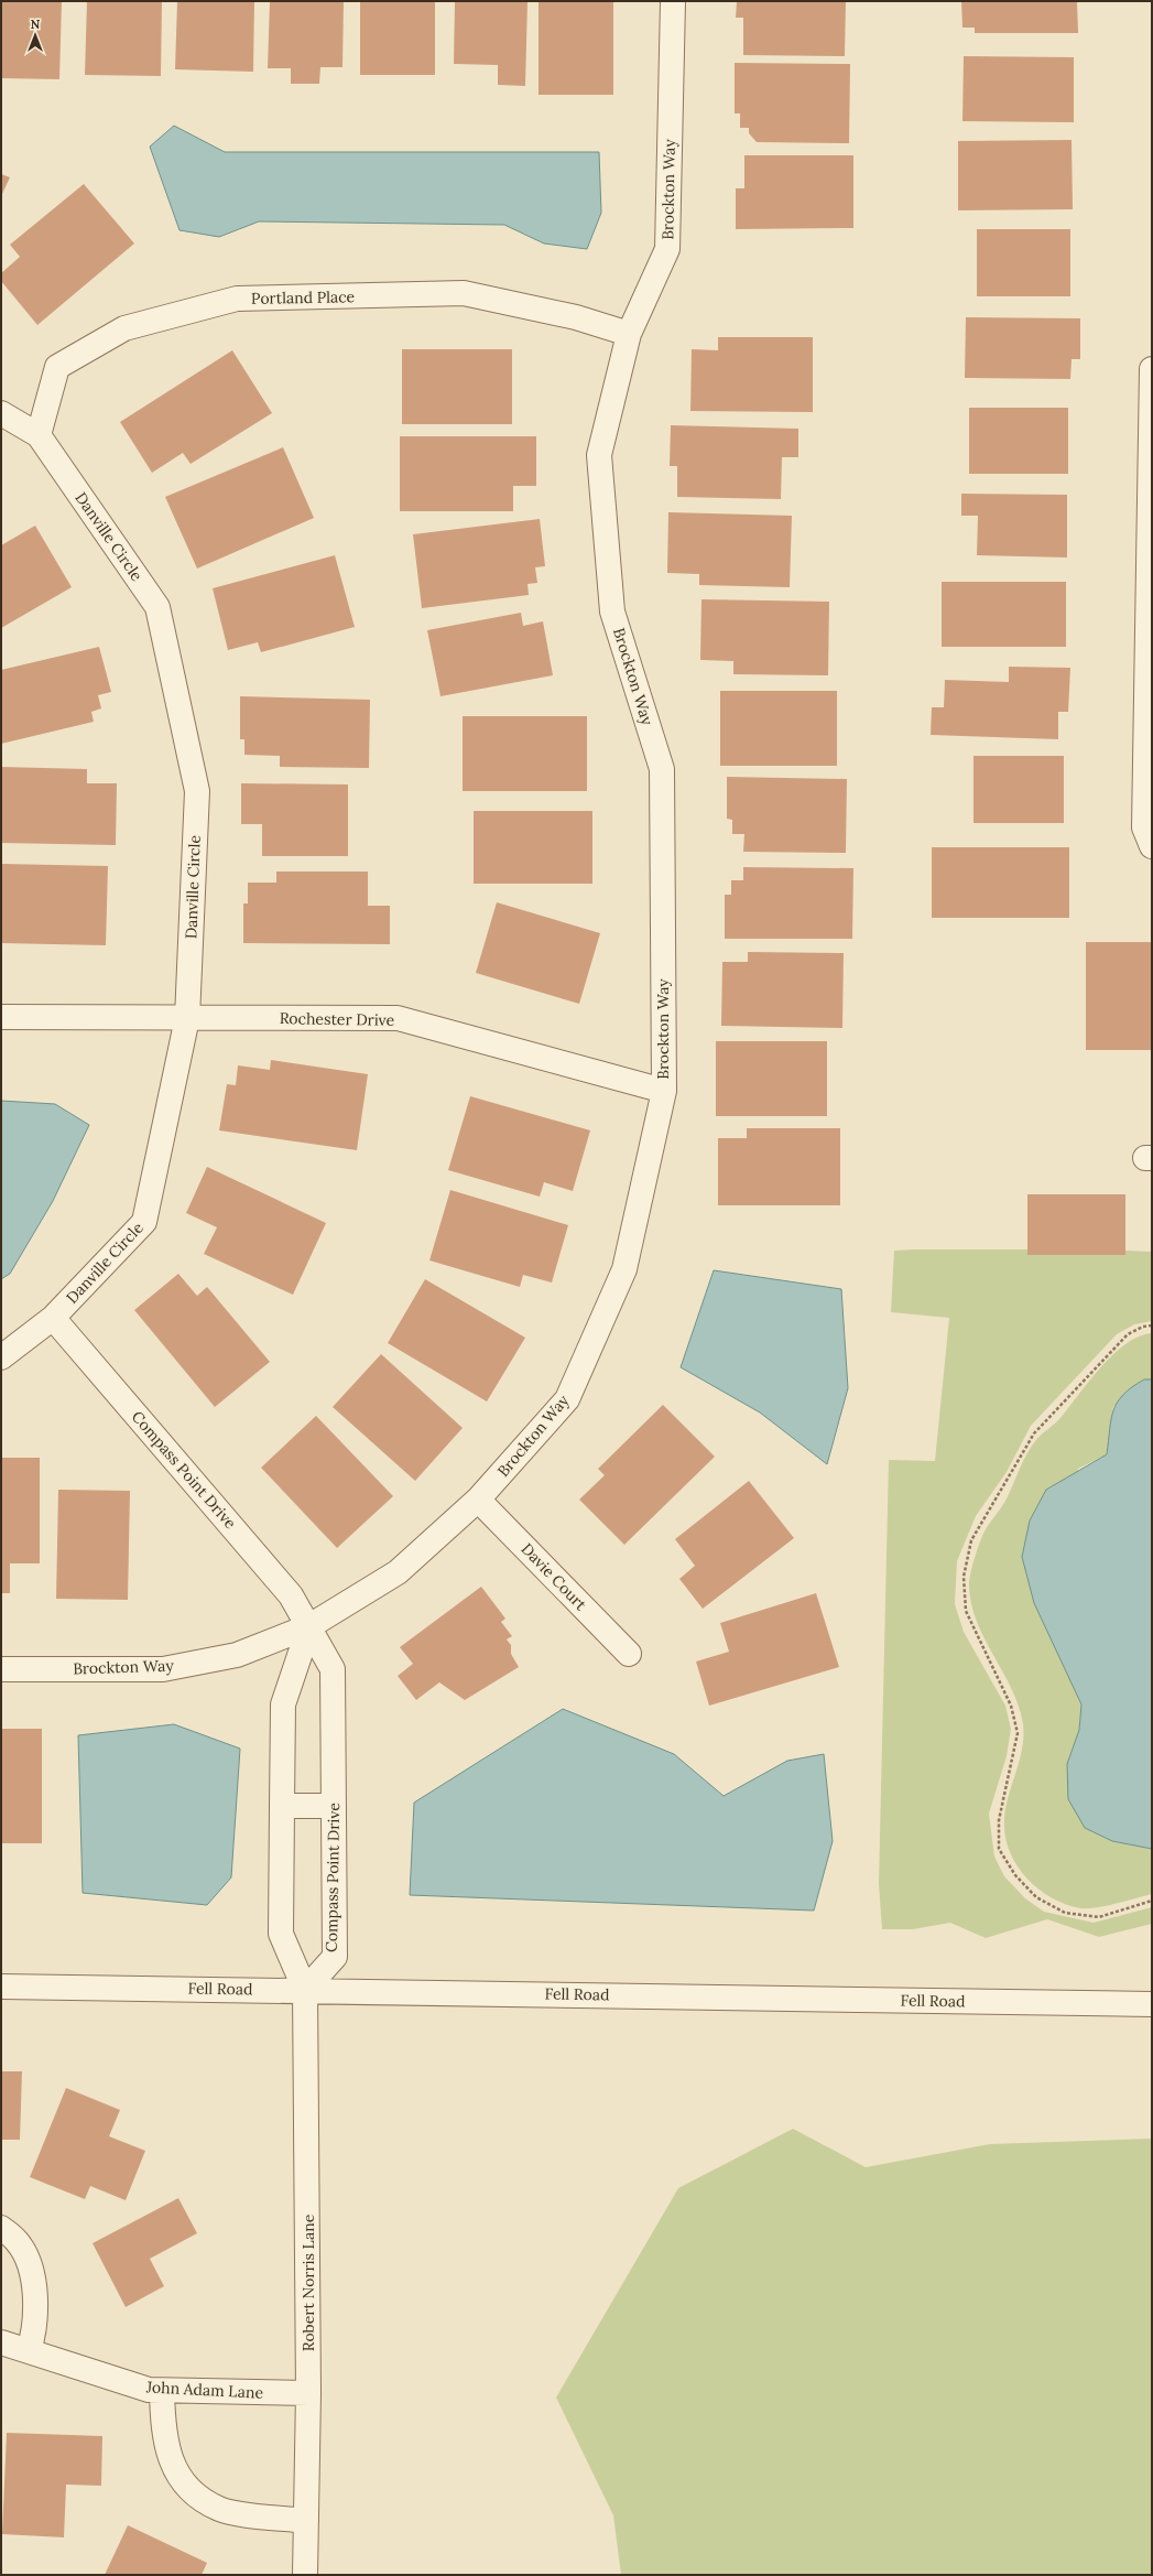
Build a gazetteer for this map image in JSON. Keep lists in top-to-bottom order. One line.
{"streets":{"street":["Brockton Way","Portland Place","Danville Circle","Rochester Drive","Compass Point Drive","Davie Court","Fell Road","Robert Norris Lane","John Adam Lane"]},"crossings":[["Brockton Way","Portland Place"],["Brockton Way","Rochester Drive"],["Brockton Way","Compass Point Drive"],["Brockton Way","Davie Court"],["Portland Place","Danville Circle"],["Danville Circle","Rochester Drive"],["Danville Circle","Compass Point Drive"],["Compass Point Drive","Fell Road"],["Compass Point Drive","Robert Norris Lane"],["Fell Road","Robert Norris Lane"],["Robert Norris Lane","John Adam Lane"]],"north":"top"}
